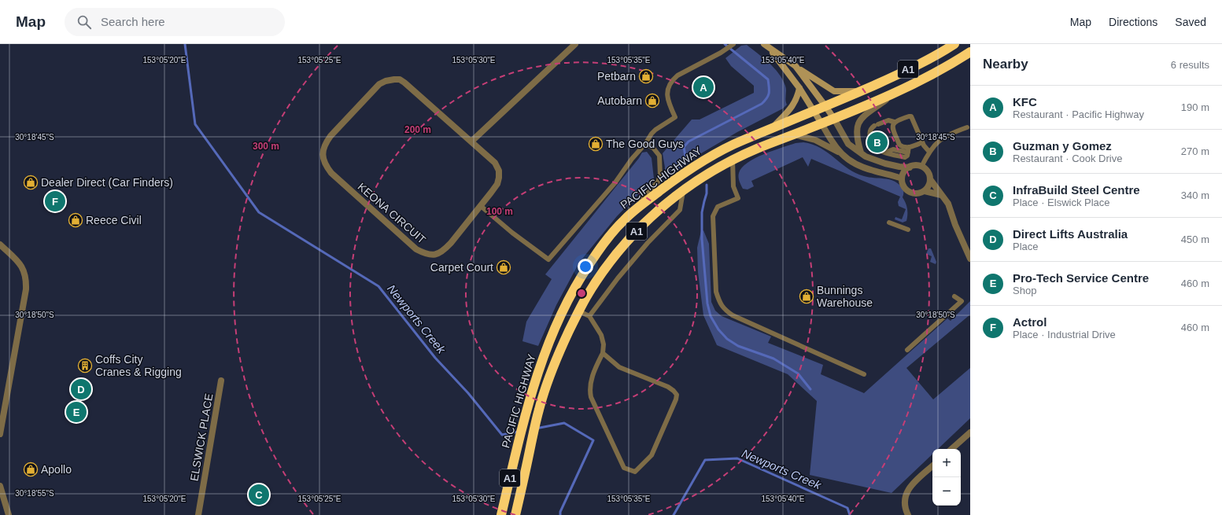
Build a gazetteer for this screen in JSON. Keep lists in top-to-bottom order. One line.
{"streets":{"highway":["A1","PACIFIC HIGHWAY"],"street":["KEONA CIRCUIT","ELSWICK PLACE"]},"water":["Newports Creek"],"places":{"shop":["Petbarn","Autobarn","The Good Guys","Dealer Direct (Car Finders)","Reece Civil","Carpet Court","Bunnings Warehouse","Apollo"],"building":["Coffs City Cranes & Rigging"]},"page":{"header":"Map","search":"Search here","nav":["Map","Directions","Saved"],"heading":["Nearby","6 results"],"pins":["A","B","F","D","E","C"],"list":[{"mark":"A","name":"KFC","note":"Restaurant · Pacific Highway","value":"190 m"},{"mark":"B","name":"Guzman y Gomez","note":"Restaurant · Cook Drive","value":"270 m"},{"mark":"C","name":"InfraBuild Steel Centre","note":"Place · Elswick Place","value":"340 m"},{"mark":"D","name":"Direct Lifts Australia","note":"Place","value":"450 m"},{"mark":"E","name":"Pro-Tech Service Centre","note":"Shop","value":"460 m"},{"mark":"F","name":"Actrol","note":"Place · Industrial Drive","value":"460 m"}],"map_buttons":["+","−"]},"coordinates":["153°05'20\"E","153°05'25\"E","153°05'30\"E","153°05'35\"E","153°05'40\"E","30°18'45\"S","30°18'50\"S","30°18'55\"S"],"rings":["200 m","300 m","100 m"]}
